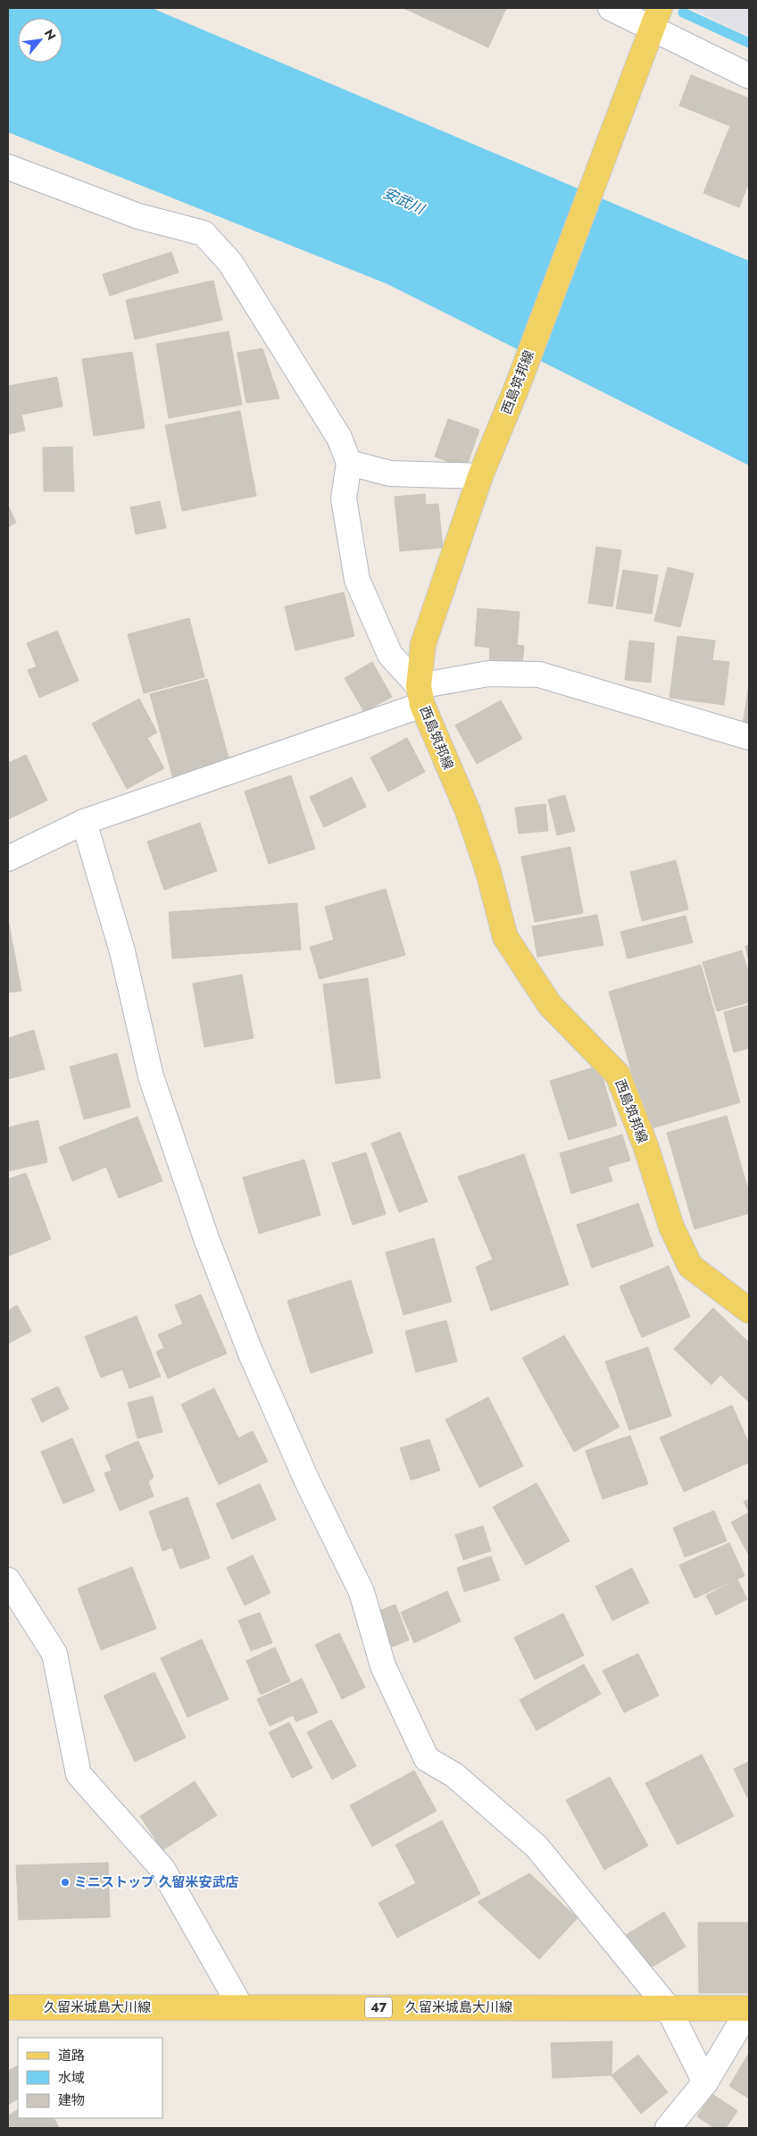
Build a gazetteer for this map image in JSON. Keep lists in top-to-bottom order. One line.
{"streets":{"main road":["西島筑邦線","久留米城島大川線","47"]},"water":["安武川"],"places":["ミニストップ 久留米安武店"],"legend":["道路","水域","建物"],"north":"top right"}
